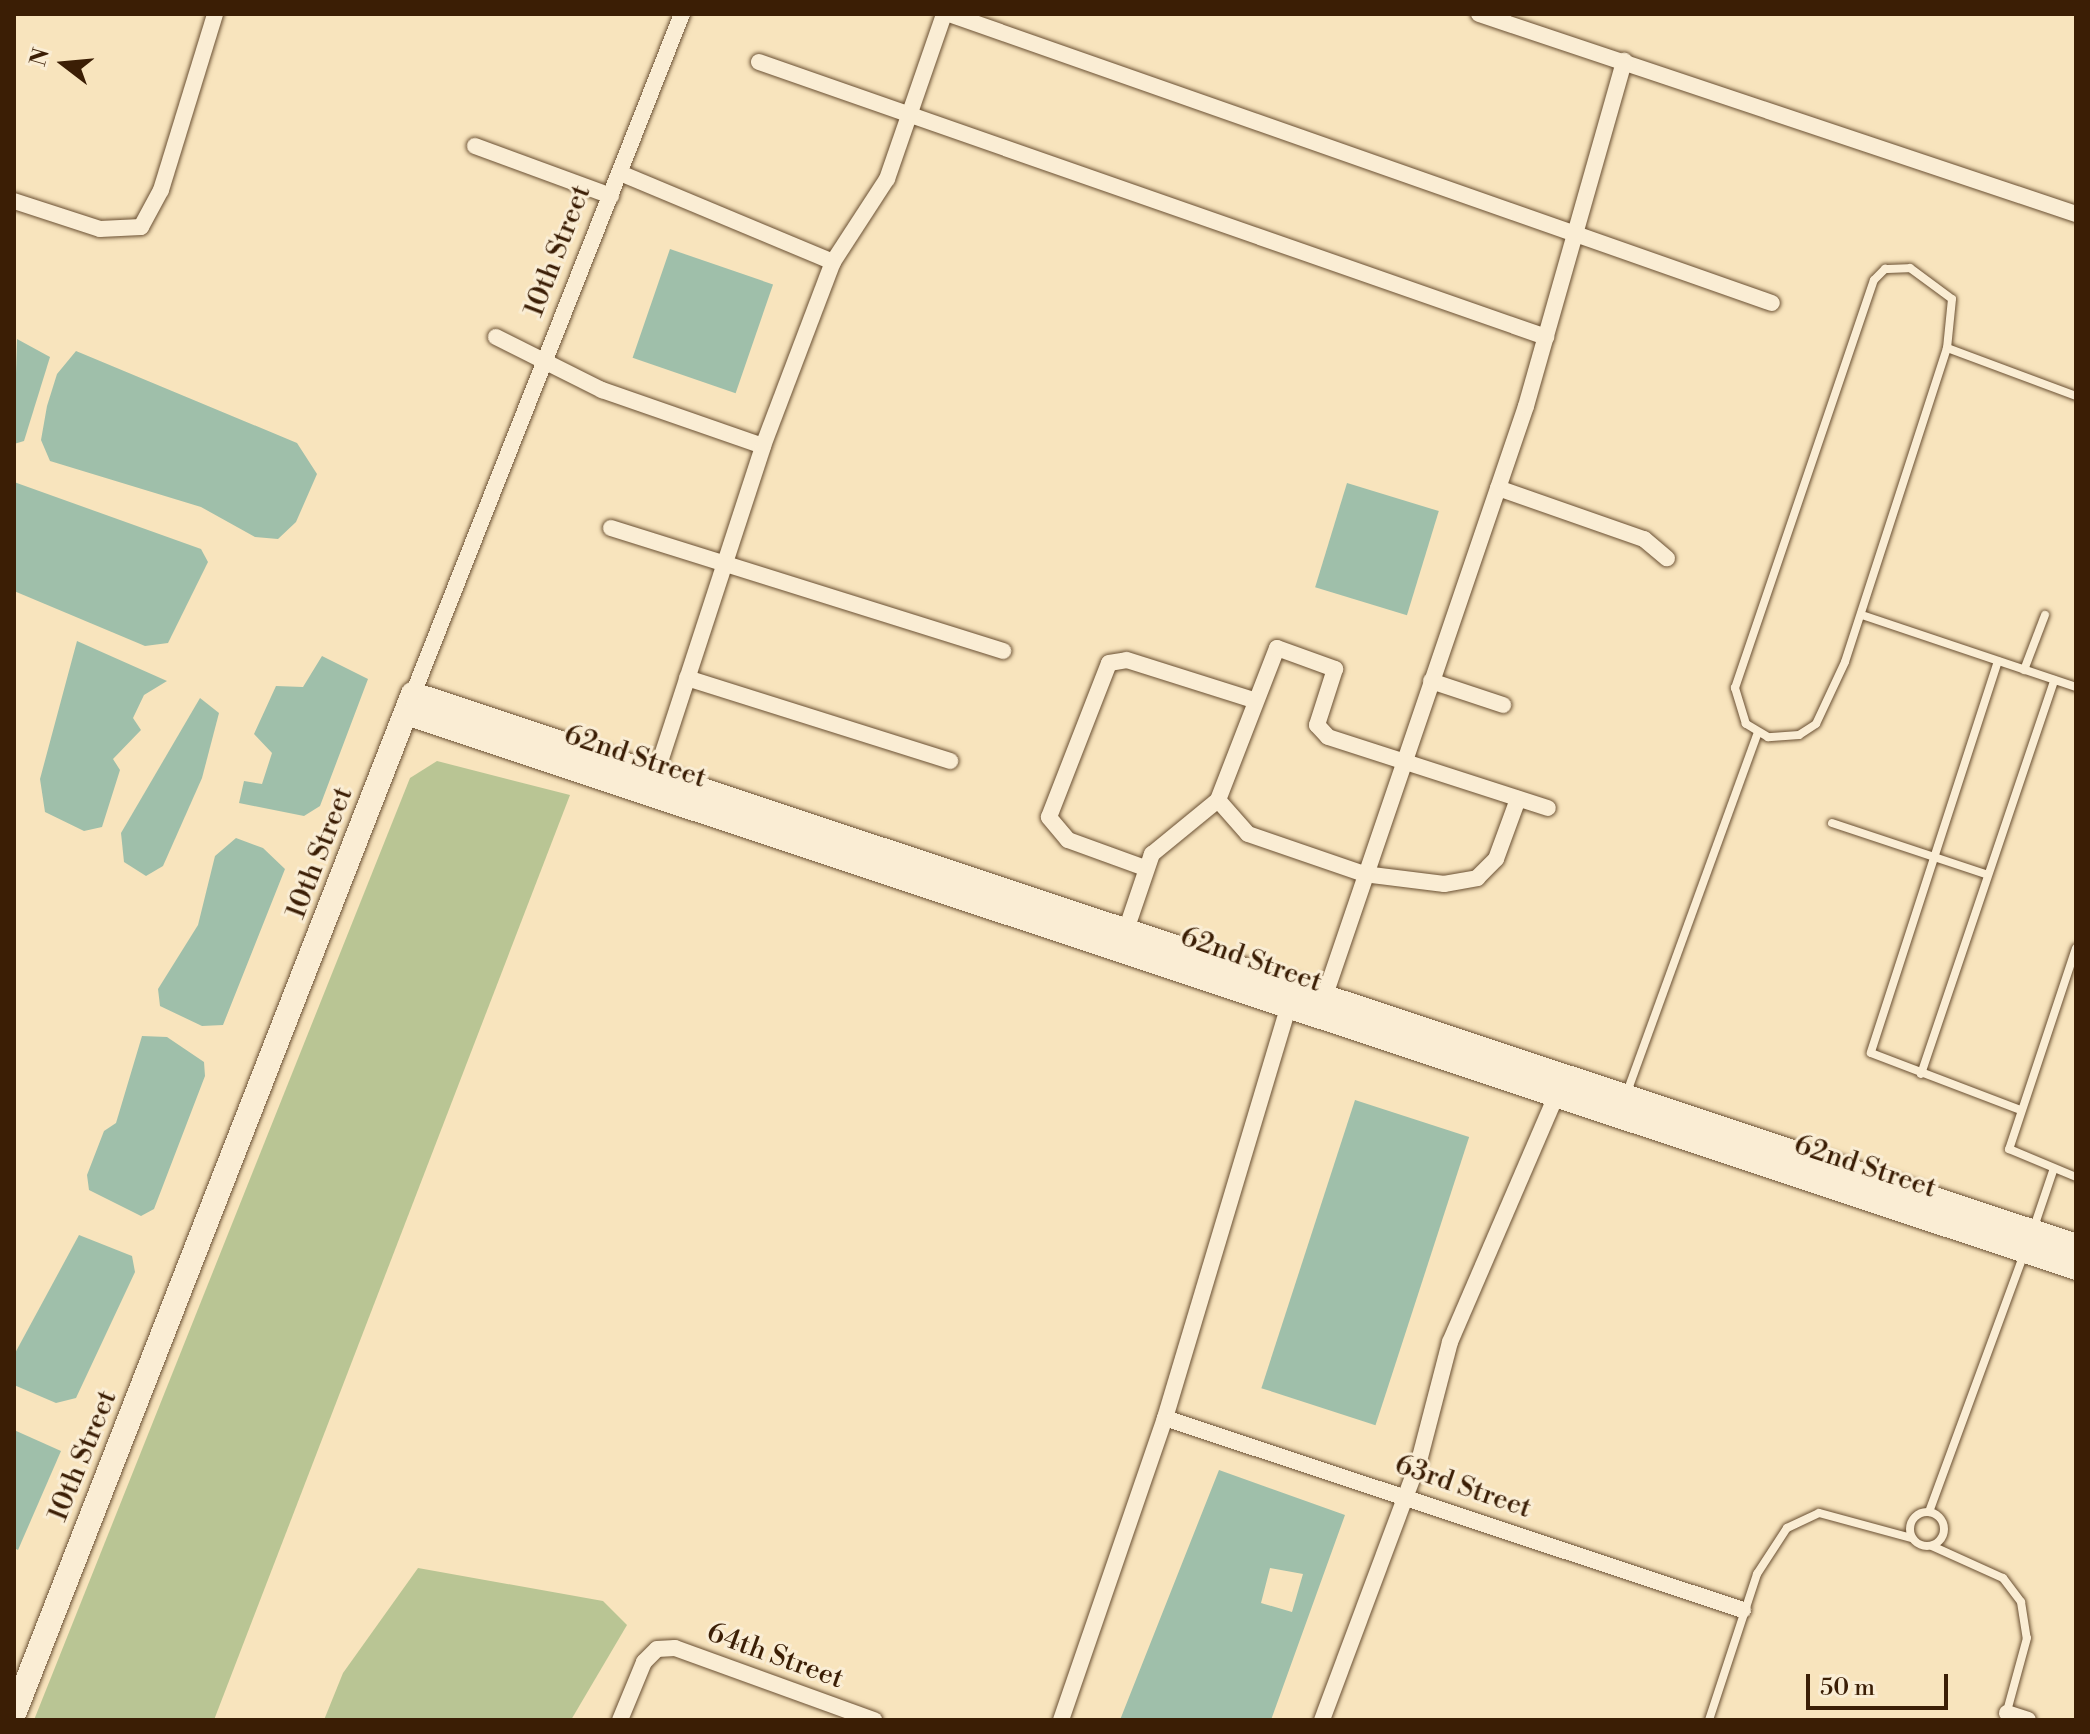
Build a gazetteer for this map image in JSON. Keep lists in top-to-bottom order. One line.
{"streets":{"main road":["10th Street","62nd Street"],"street":["63rd Street","64th Street"]},"crossings":[["10th Street","62nd Street"]],"scale_bar":"50 m","north":"left"}
